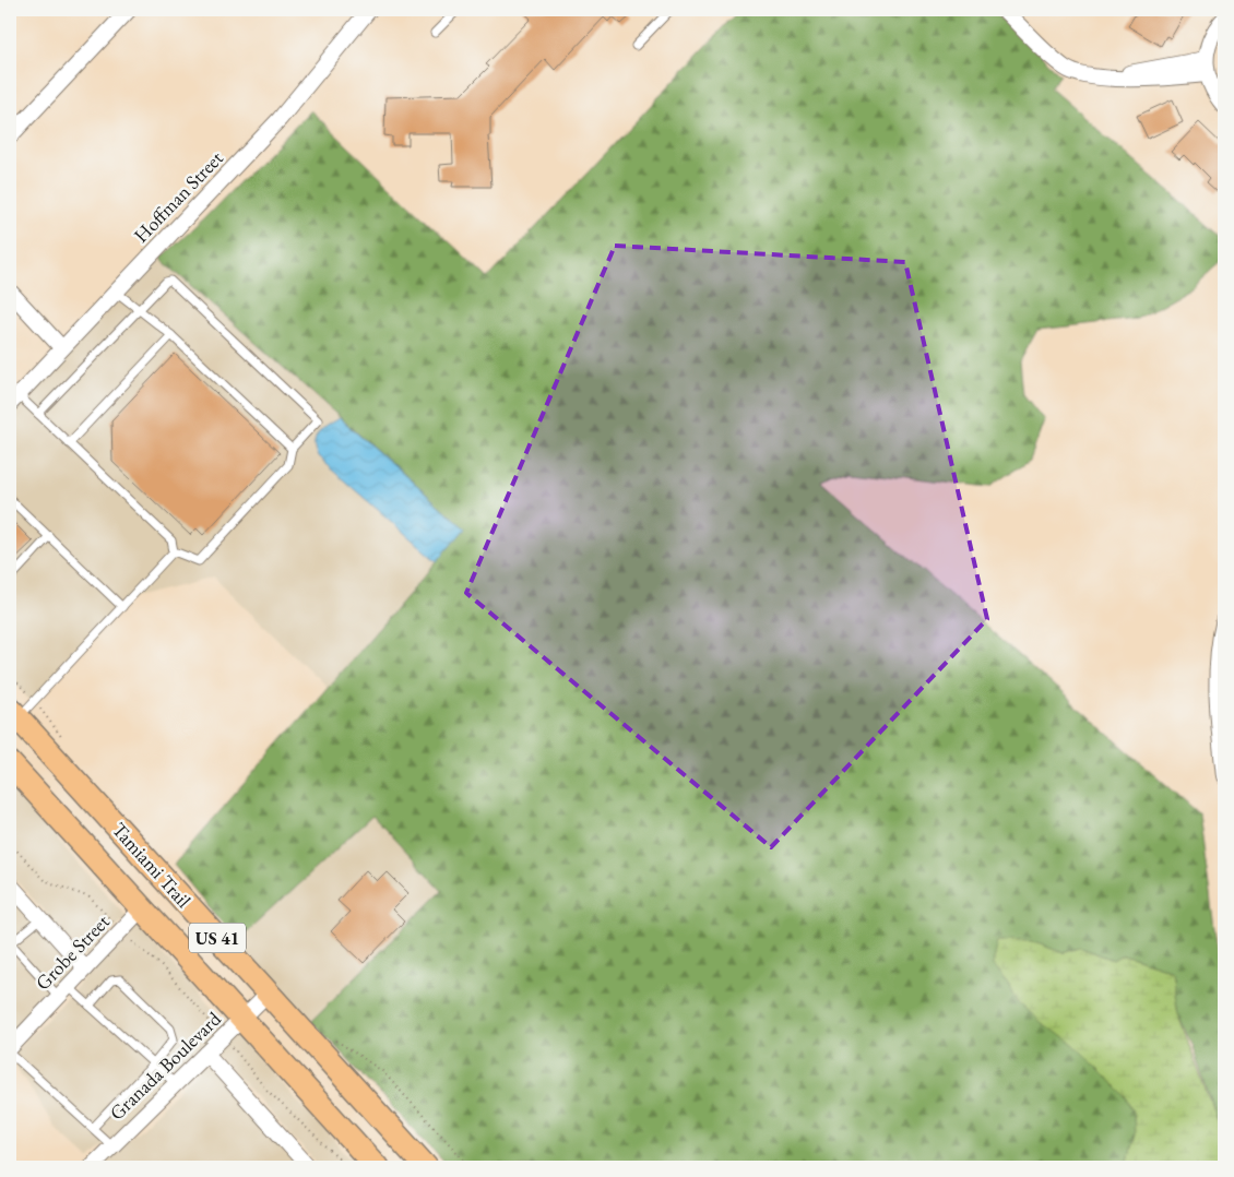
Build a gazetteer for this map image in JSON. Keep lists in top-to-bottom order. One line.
{"streets":{"main road":["Tamiami Trail","US 41"],"street":["Hoffman Street","Grobe Street","Granada Boulevard"]},"crossings":[["Tamiami Trail","Grobe Street"],["Tamiami Trail","Granada Boulevard"]]}
